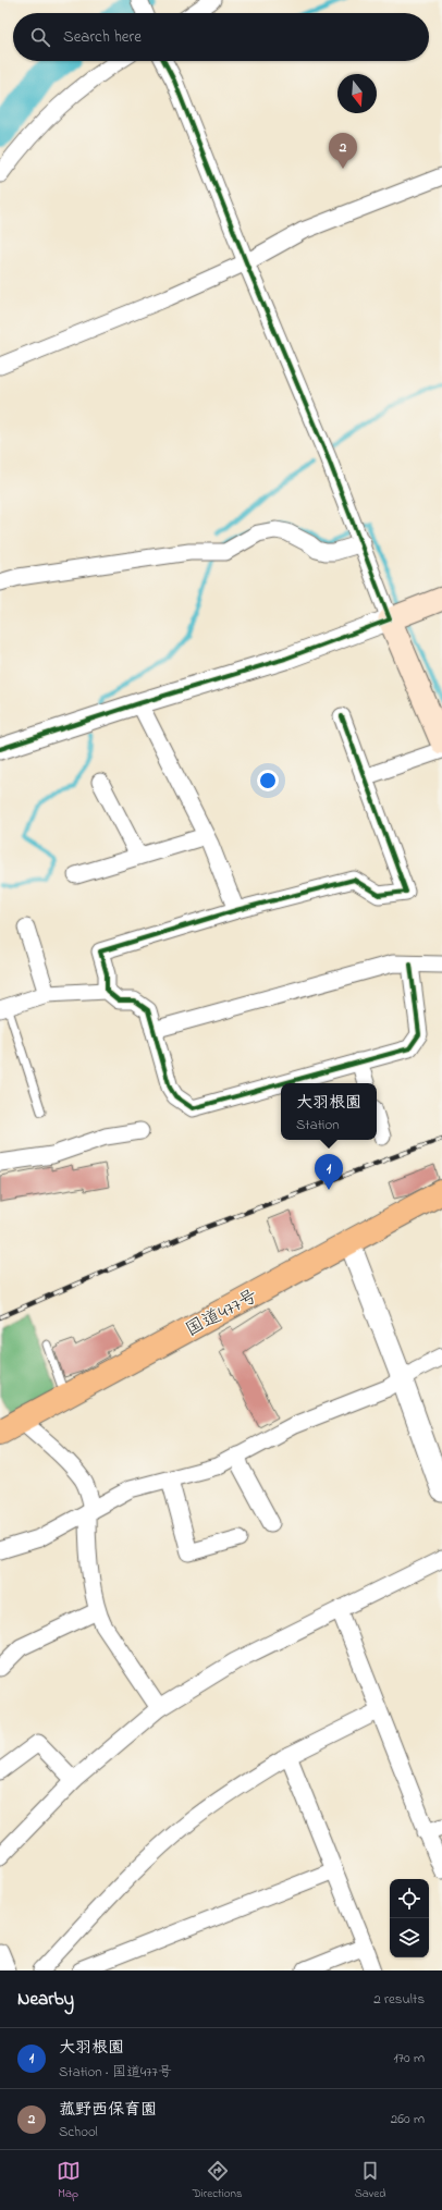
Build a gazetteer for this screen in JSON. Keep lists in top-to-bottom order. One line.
{"streets":{"highway":["国道477号"]},"north":"bottom","page":{"search":"Search here","pins":["2","1"],"popup":["大羽根園","Station"],"heading":["Nearby","2 results"],"list":[{"mark":"1","name":"大羽根園","note":"Station · 国道477号","value":"170 m"},{"mark":"2","name":"菰野西保育園","note":"School","value":"260 m"}],"nav":["Map","Directions","Saved"]}}
